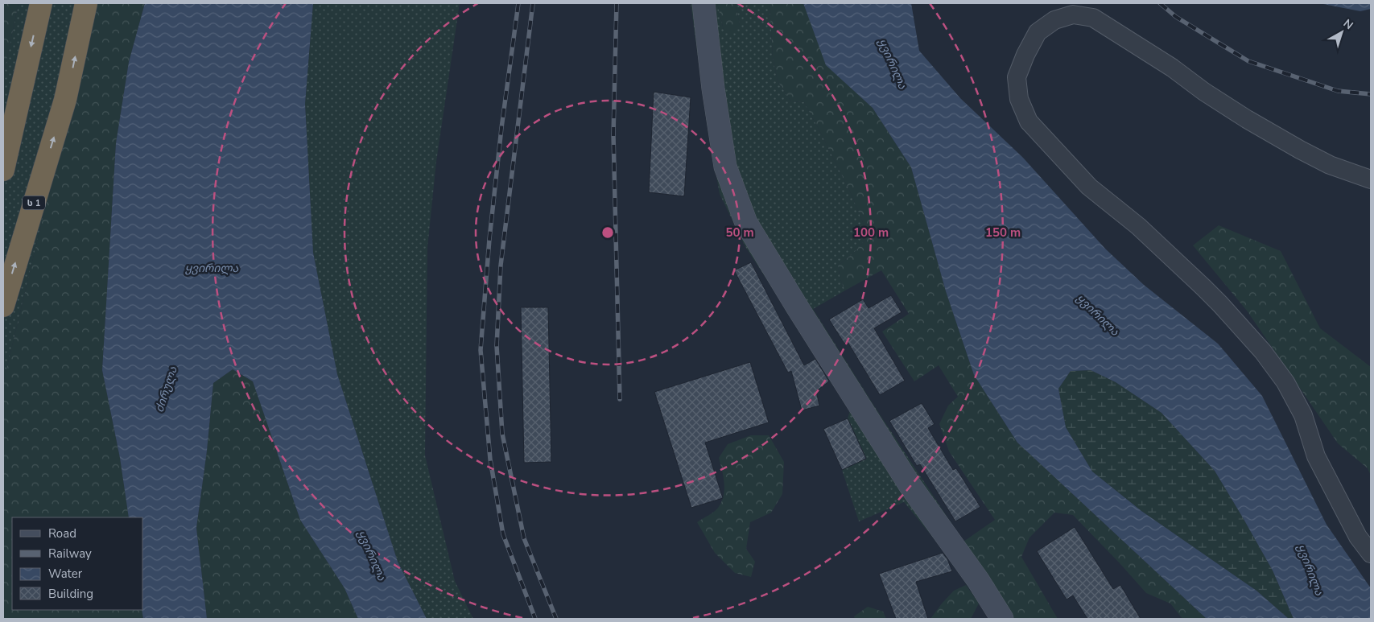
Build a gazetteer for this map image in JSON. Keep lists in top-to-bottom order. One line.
{"streets":{"highway":["ს 1"]},"water":["ყვირილა","ძირულა"],"legend":["Road","Railway","Water","Building"],"north":"top right","rings":["50 m","100 m","150 m"]}
